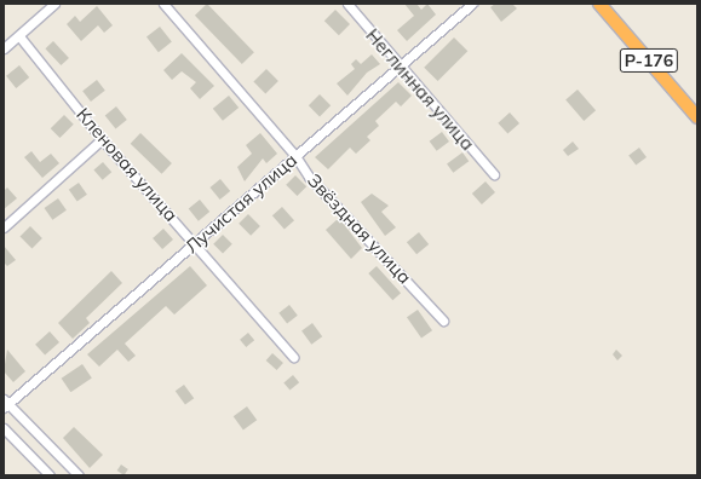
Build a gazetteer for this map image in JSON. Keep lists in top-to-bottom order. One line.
{"streets":{"highway":["Р-176"],"street":["Неглинная улица","Кленовая улица","Лучистая улица","Звёздная улица"]},"crossings":[["Неглинная улица","Лучистая улица"],["Кленовая улица","Лучистая улица"],["Лучистая улица","Звёздная улица"]]}
